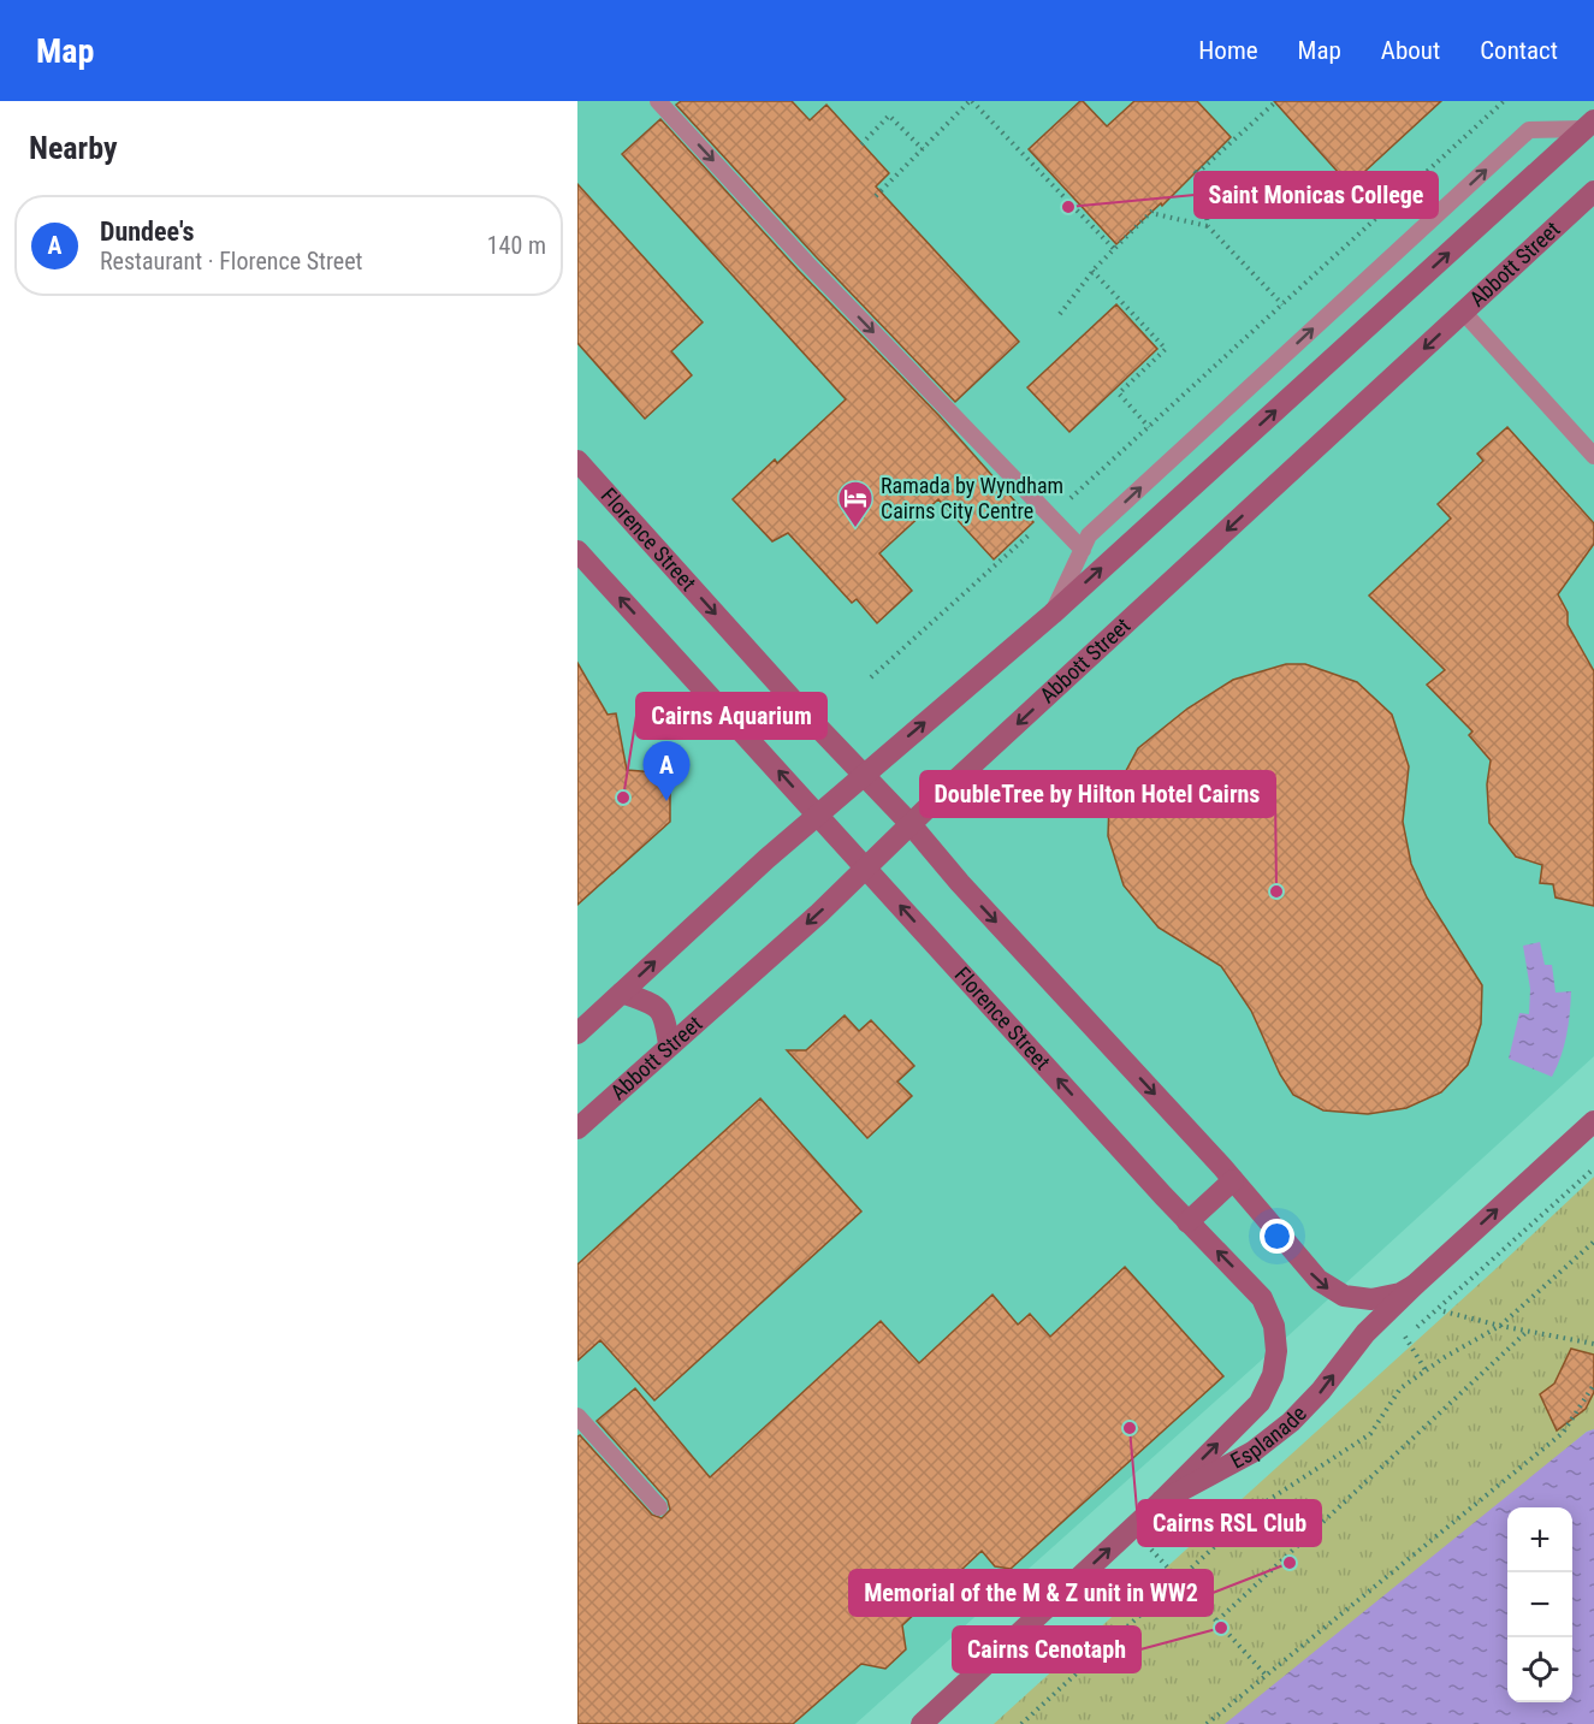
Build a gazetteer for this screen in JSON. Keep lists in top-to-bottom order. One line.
{"streets":{"street":["Abbott Street","Florence Street","Esplanade"]},"crossings":[["Abbott Street","Florence Street"],["Florence Street","Esplanade"]],"one_way":["Esplanade"],"places":{"other":["Saint Monicas College","Cairns Aquarium","DoubleTree by Hilton Hotel Cairns","Cairns RSL Club","Memorial of the M & Z unit in WW2","Cairns Cenotaph"],"hotel":["Ramada by Wyndham Cairns City Centre"]},"page":{"header":"Map","nav":["Home","Map","About","Contact"],"heading":"Nearby","list":[{"mark":"A","name":"Dundee's","note":"Restaurant · Florence Street","value":"140 m"}],"pins":"A","map_buttons":["+","−"]}}
